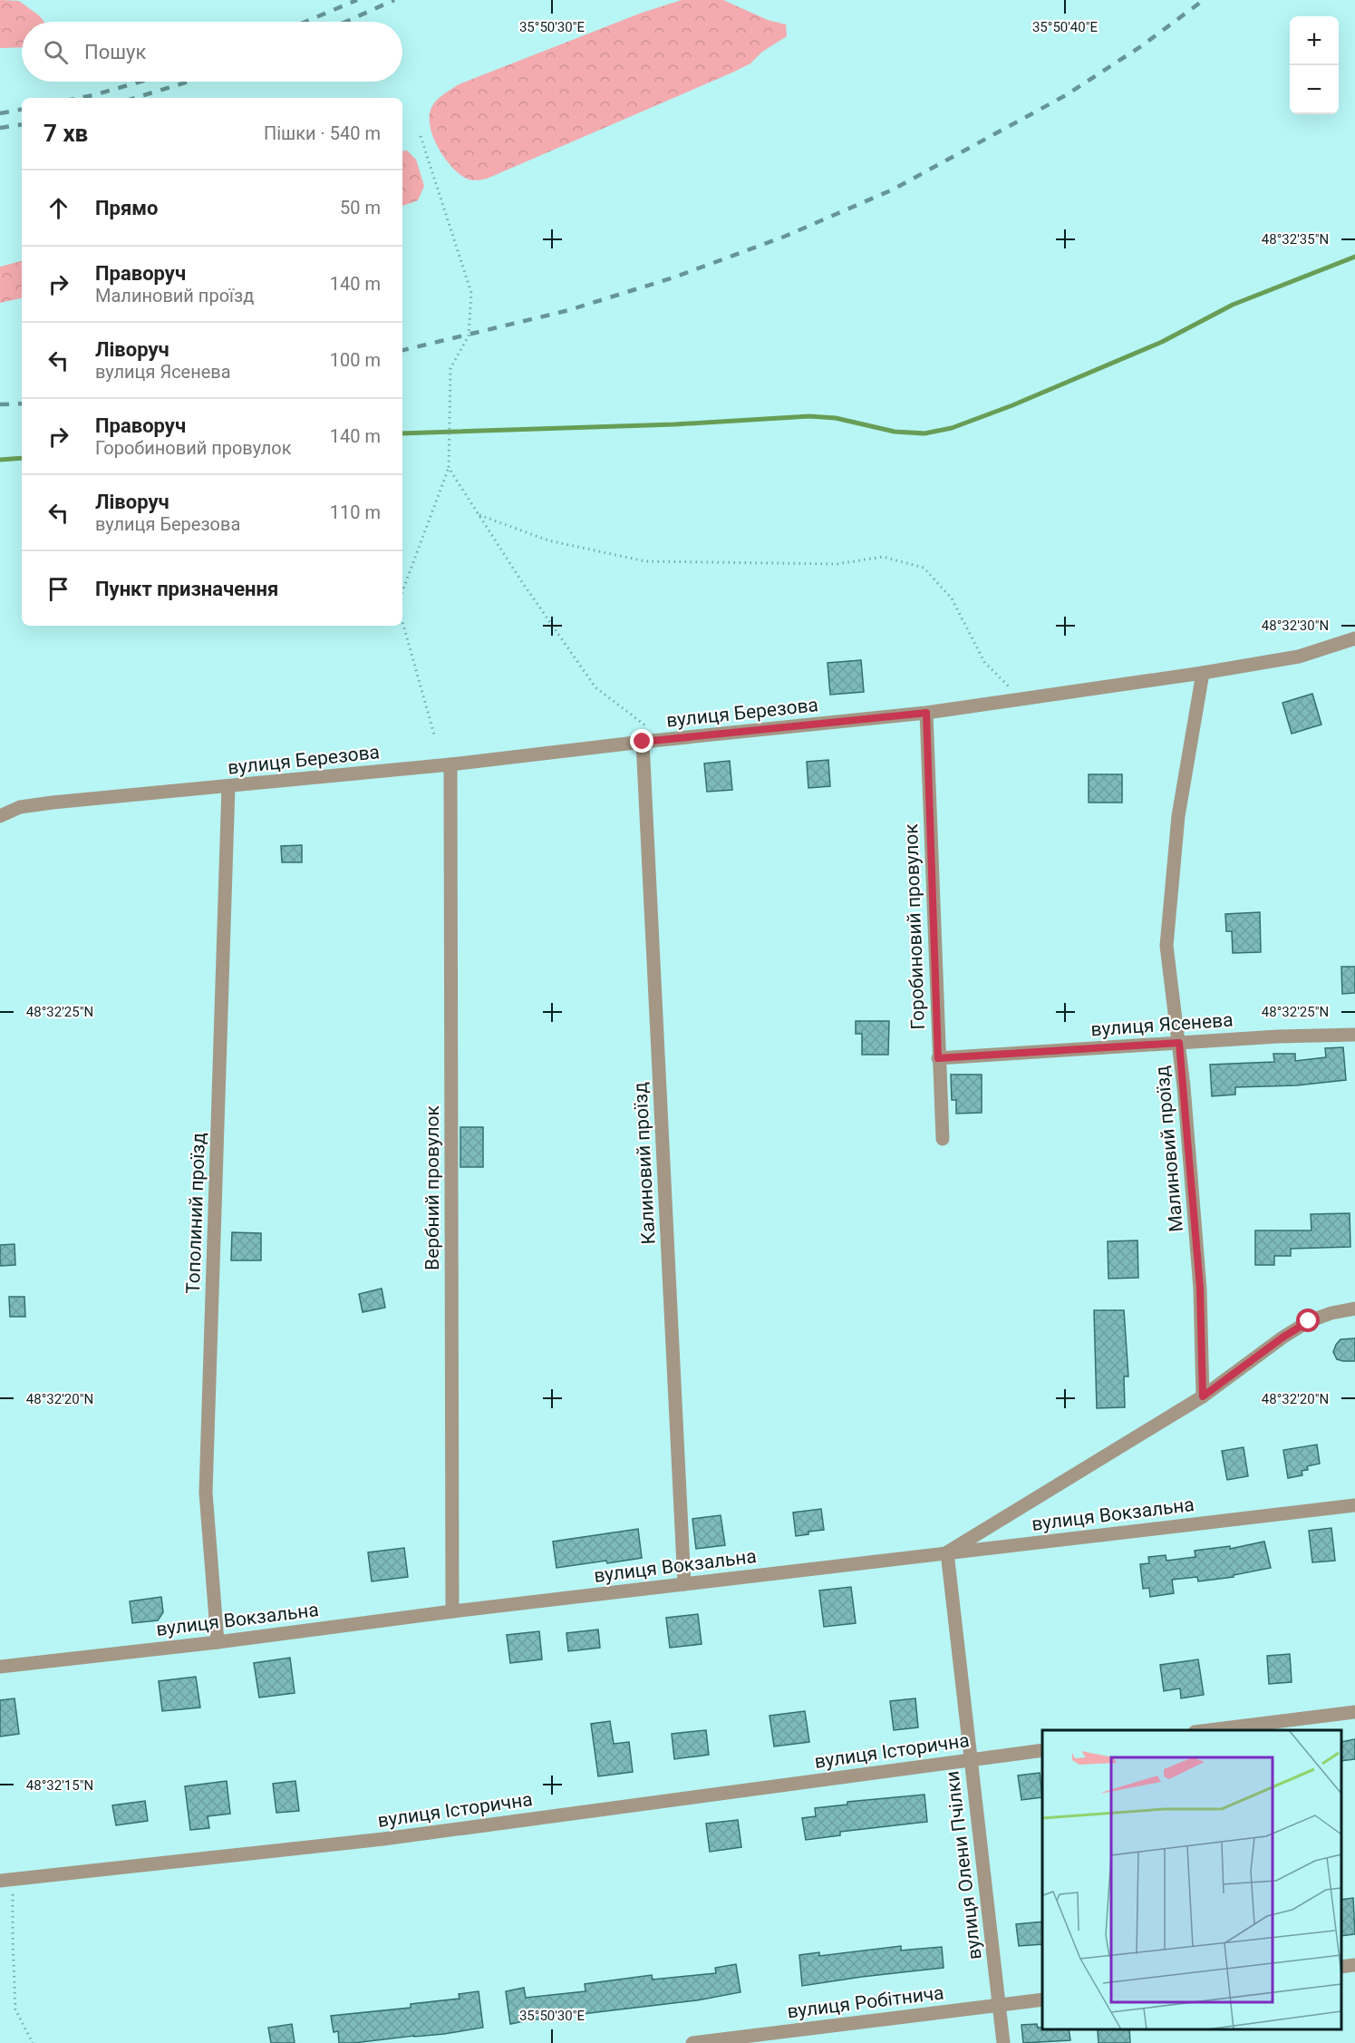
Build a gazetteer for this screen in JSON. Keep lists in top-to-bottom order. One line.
{"streets":{"street":["вулиця Березова","Горобиновий провулок","вулиця Ясенева","Малиновий проїзд","Калиновий проїзд","Вербний провулок","Тополиний проїзд","вулиця Вокзальна","вулиця Історична","вулиця Олени Пчілки","вулиця Робітнича"]},"crossings":[["вулиця Березова","Горобиновий провулок"],["вулиця Березова","Малиновий проїзд"],["вулиця Березова","Калиновий проїзд"],["вулиця Березова","Вербний провулок"],["вулиця Березова","Тополиний проїзд"],["Горобиновий провулок","вулиця Ясенева"],["вулиця Ясенева","Малиновий проїзд"],["Калиновий проїзд","вулиця Вокзальна"],["Вербний провулок","вулиця Вокзальна"],["Тополиний проїзд","вулиця Вокзальна"],["вулиця Вокзальна","вулиця Олени Пчілки"],["вулиця Історична","вулиця Олени Пчілки"],["вулиця Олени Пчілки","вулиця Робітнича"]],"page":{"map_buttons":["+","−"],"search":"Пошук","heading":["7 хв","Пішки · 540 m"],"list":[["Прямо","50 m"],["Праворуч","Малиновий проїзд","140 m"],["Ліворуч","вулиця Ясенева","100 m"],["Праворуч","Горобиновий провулок","140 m"],["Ліворуч","вулиця Березова","110 m"],"Пункт призначення"]},"coordinates":["35°50'30\"E","35°50'40\"E","48°32'35\"N","48°32'30\"N","48°32'25\"N","48°32'20\"N","48°32'15\"N"]}
